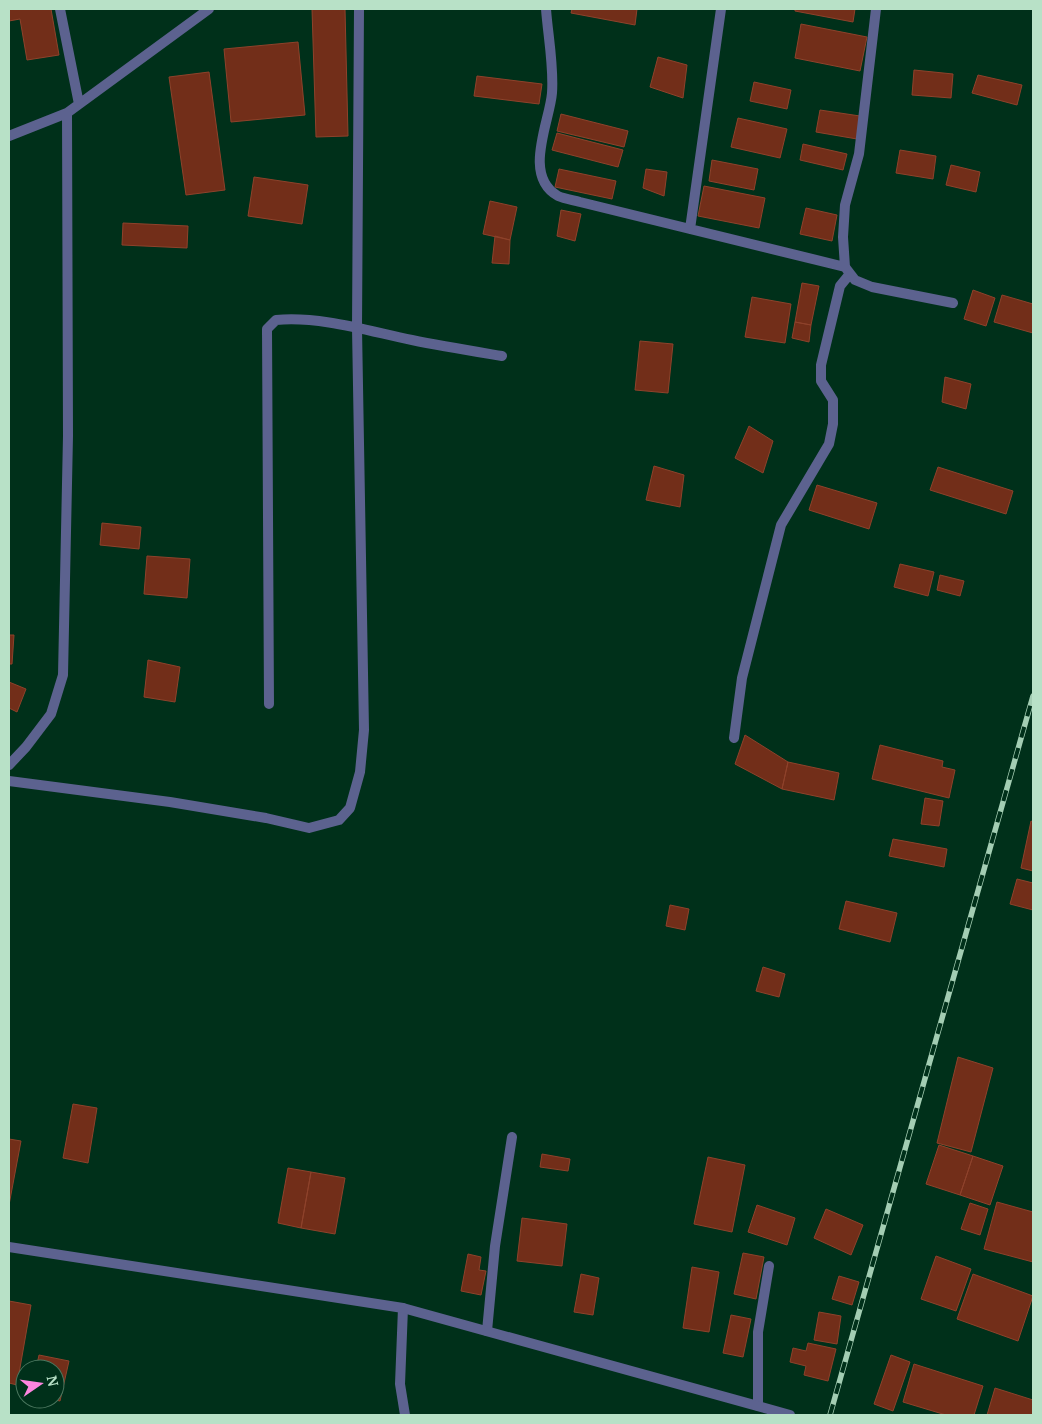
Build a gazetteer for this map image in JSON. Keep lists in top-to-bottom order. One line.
{"north":"right"}
